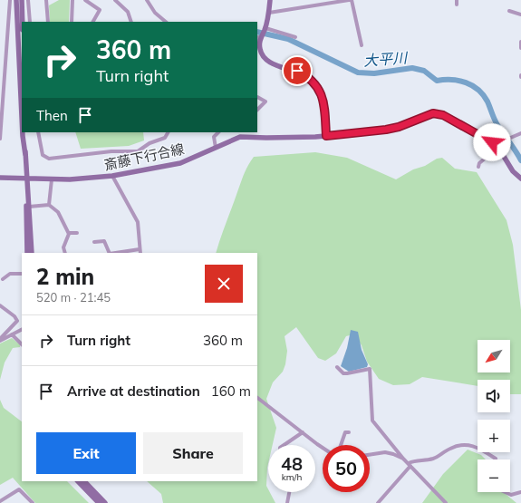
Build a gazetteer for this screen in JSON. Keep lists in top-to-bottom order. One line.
{"streets":{"street":["斎藤下行合線"]},"water":["大平川"],"north":"bottom left","page":{"turn":["360 m","Turn right"],"then":"Then","heading":["2 min","520 m · 21:45"],"list":[{"name":"Turn right","value":"360 m"},{"name":"Arrive at destination","value":"160 m"}],"map_buttons":["+","−"],"buttons":["Exit","Share"],"speed":"48 km/h","limit":"50"}}
